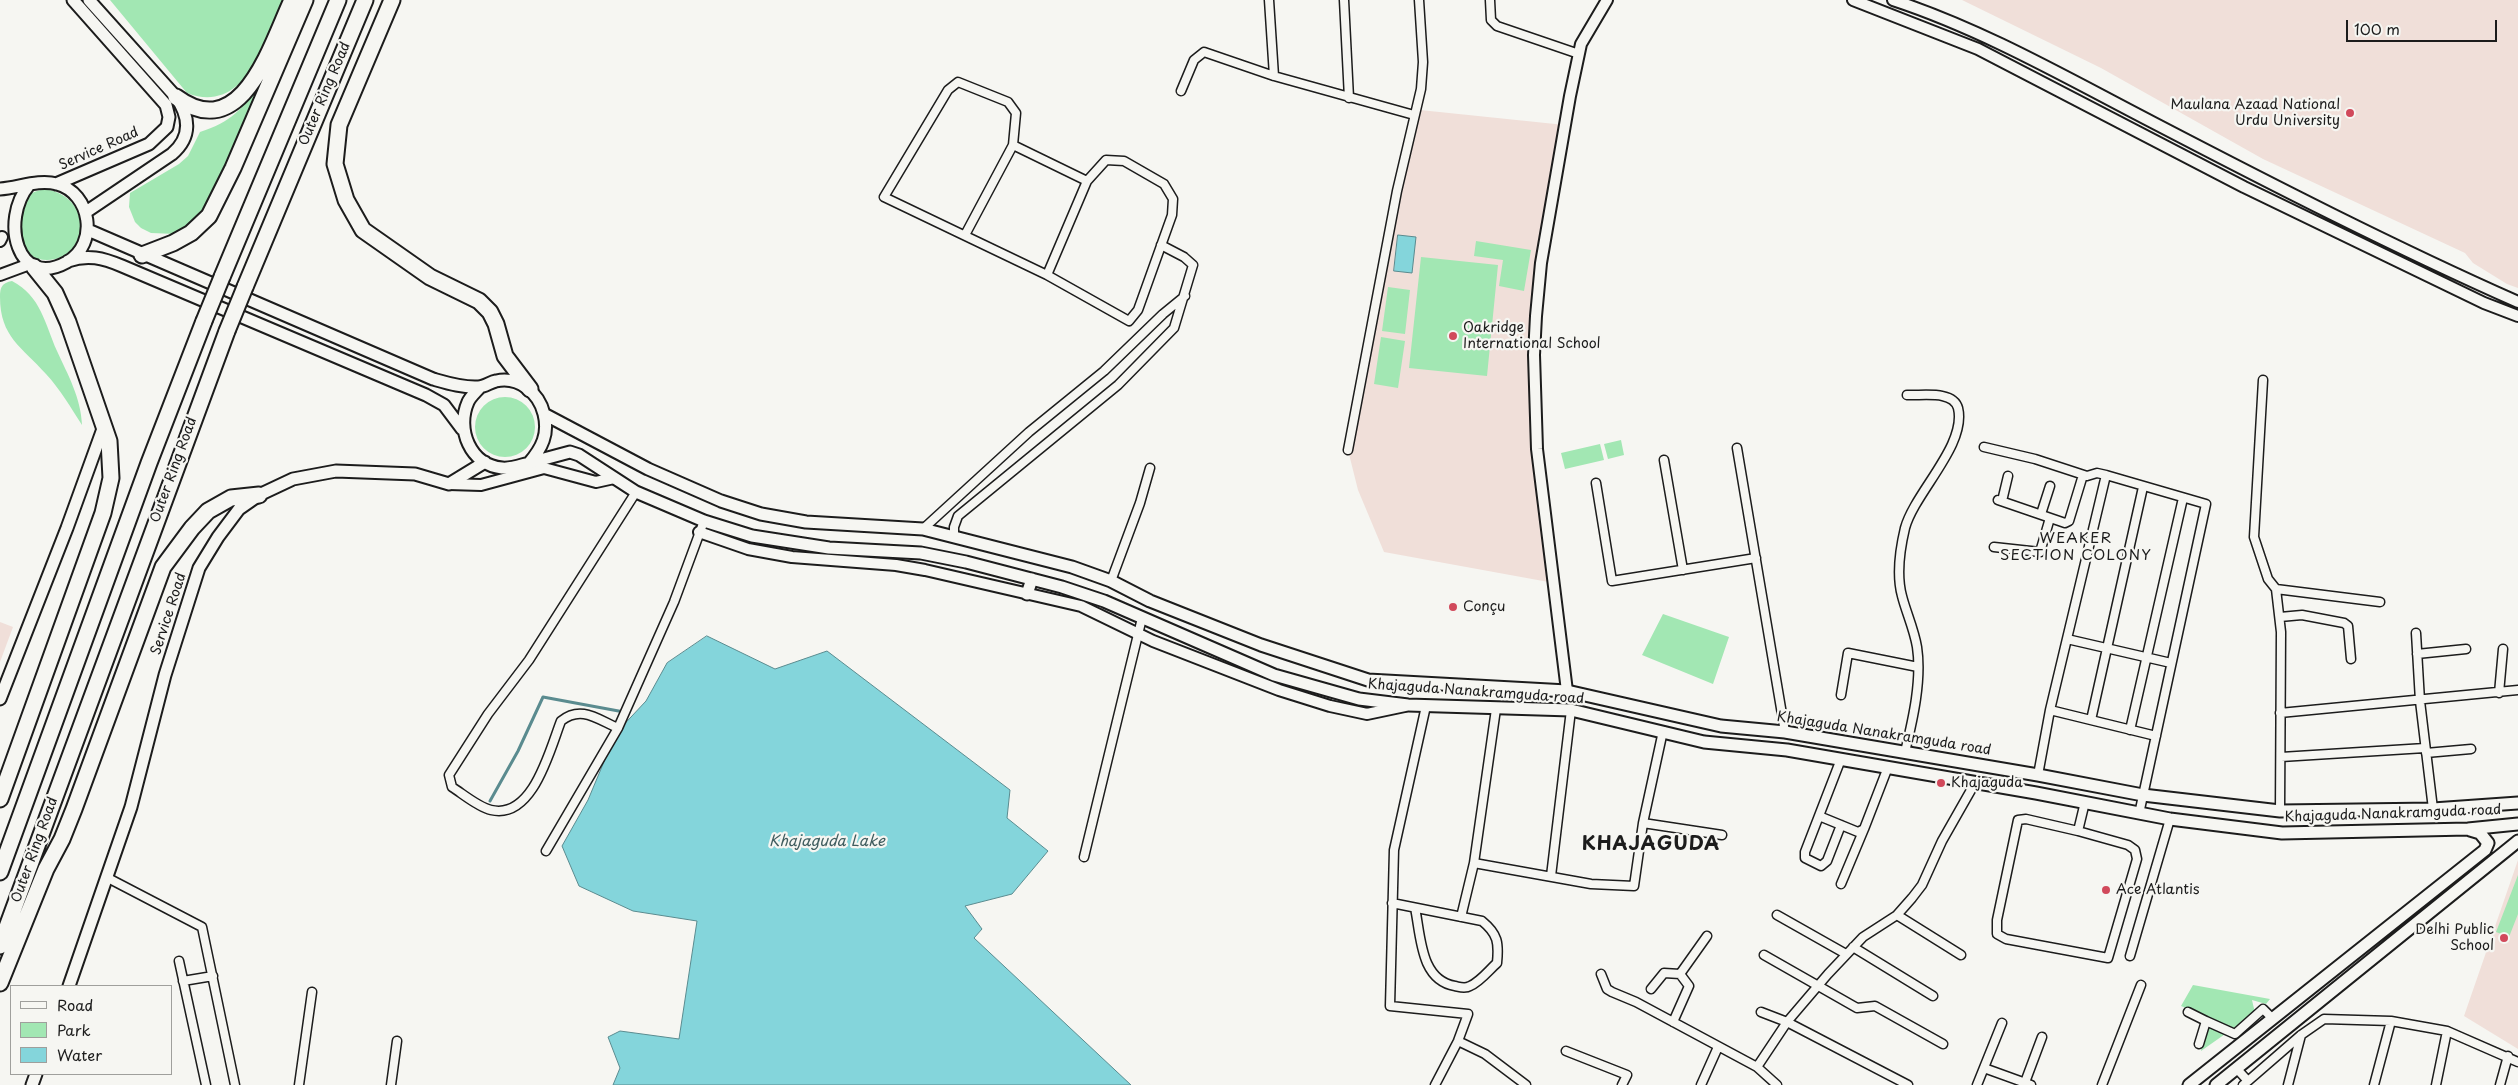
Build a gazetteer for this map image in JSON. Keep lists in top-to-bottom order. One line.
{"streets":{"highway":["Outer Ring Road"],"main road":["Service Road","Khajaguda Nanakramguda road"]},"districts":["WEAKER SECTION COLONY","KHAJAGUDA"],"water":["Khajaguda Lake"],"places":["Maulana Azaad National Urdu University","Oakridge International School","Conçu","Khajaguda","Ace Atlantis","Delhi Public School"],"legend":["Road","Park","Water"],"scale_bar":"100 m"}
